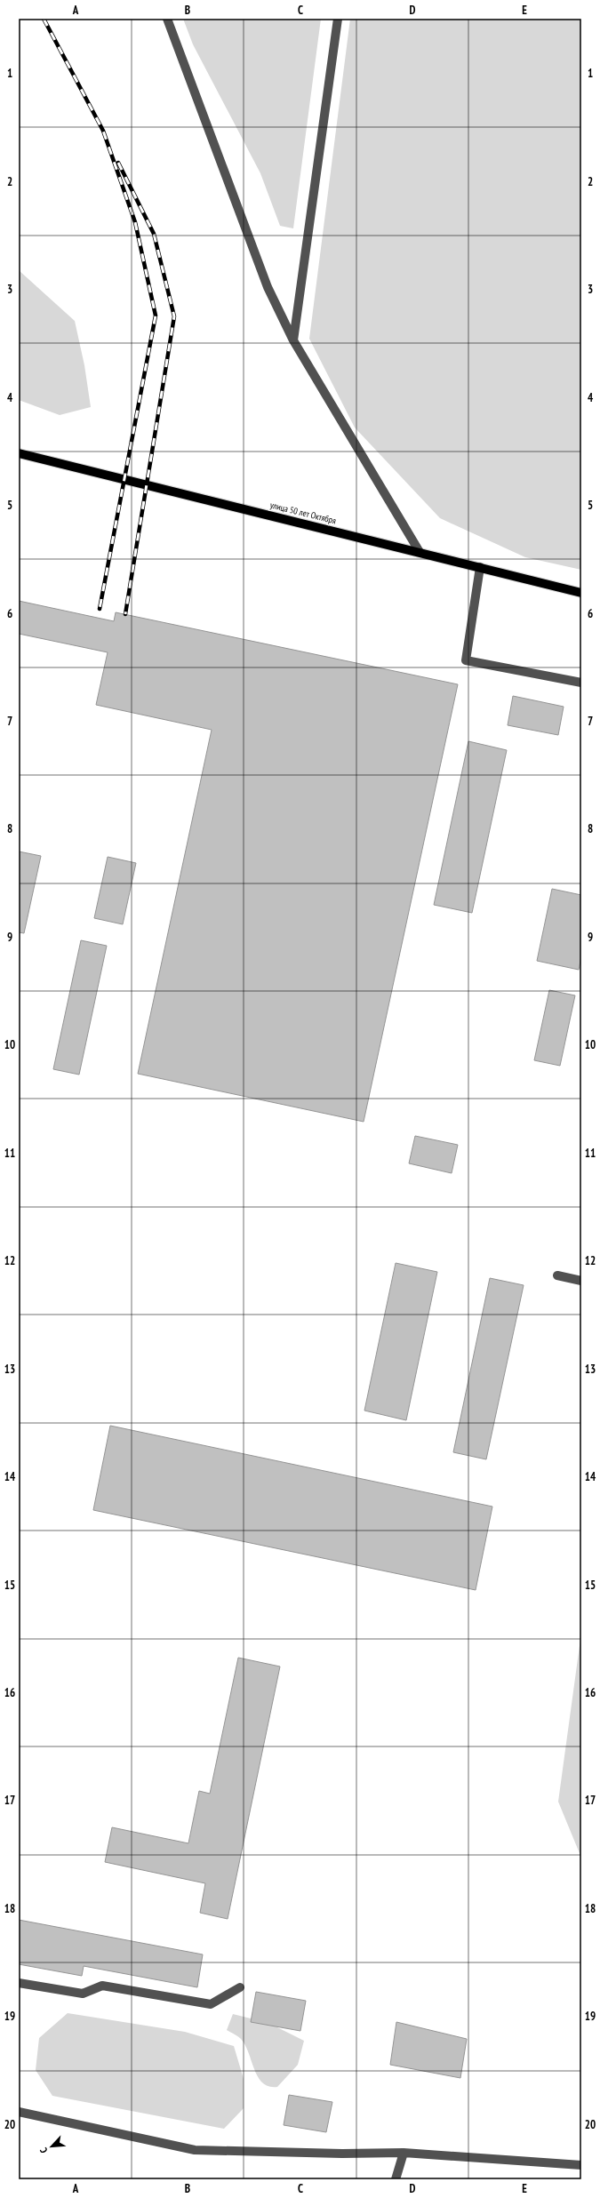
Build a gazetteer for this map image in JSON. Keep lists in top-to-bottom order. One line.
{"streets":{"main road":["улица 50 лет Октября"]},"north":"bottom left","grid":{"columns":["A","B","C","D","E"],"rows":["1","2","3","4","5","6","7","8","9","10","11","12","13","14","15","16","17","18","19","20"]}}
